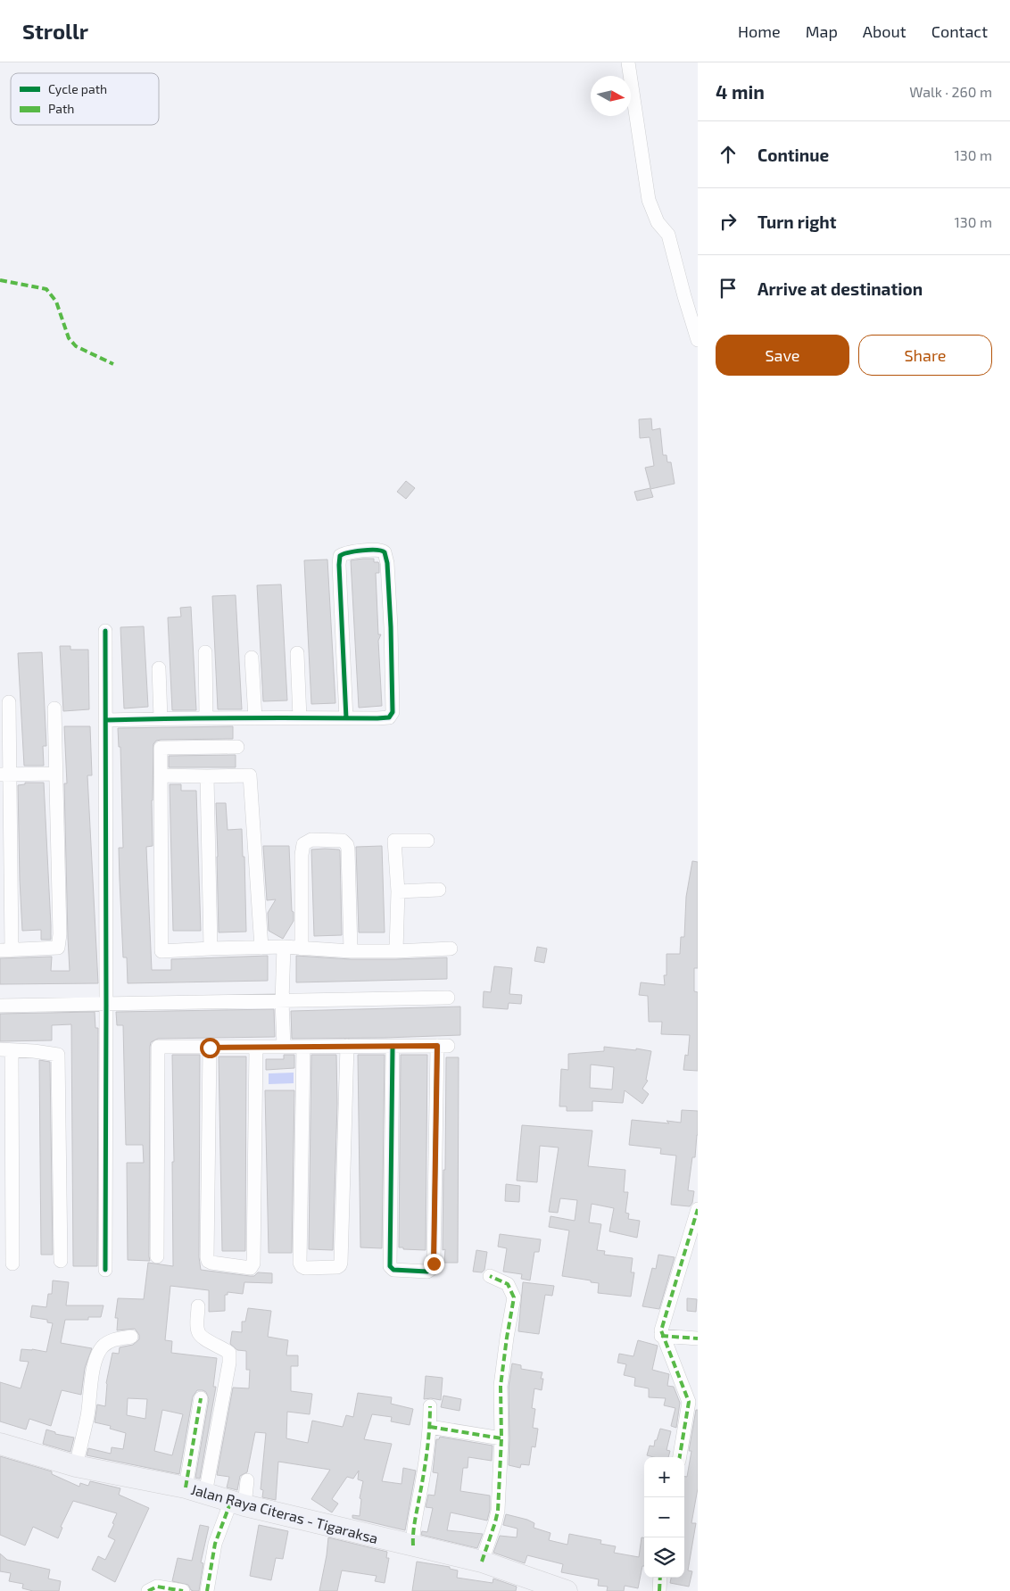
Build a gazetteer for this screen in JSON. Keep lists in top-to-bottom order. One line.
{"streets":{"main road":["Jalan Raya Citeras - Tigaraksa"]},"legend":["Cycle path","Path"],"north":"right","page":{"header":"Strollr","nav":["Home","Map","About","Contact"],"heading":["4 min","Walk · 260 m"],"list":[["Continue","130 m"],["Turn right","130 m"],"Arrive at destination"],"buttons":["Save","Share"],"map_buttons":["+","−"]}}
